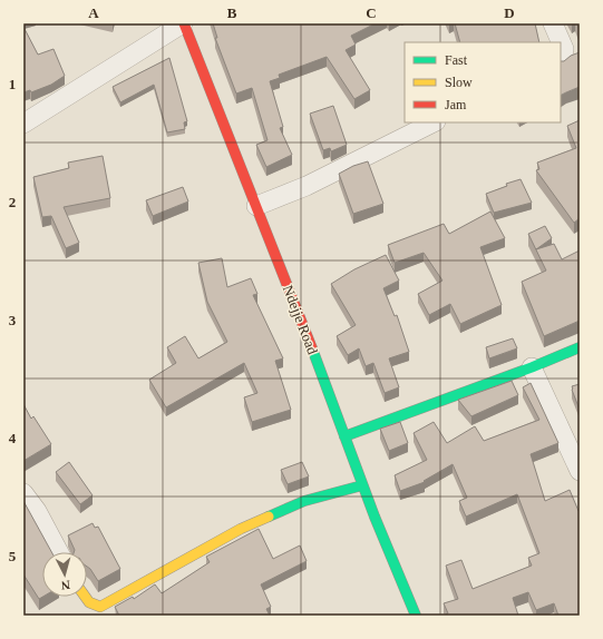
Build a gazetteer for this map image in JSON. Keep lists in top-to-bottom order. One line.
{"streets":{"street":["Ndejje Road"]},"legend":["Fast","Slow","Jam"],"north":"bottom","grid":{"columns":["A","B","C","D"],"rows":["1","2","3","4","5"]}}
